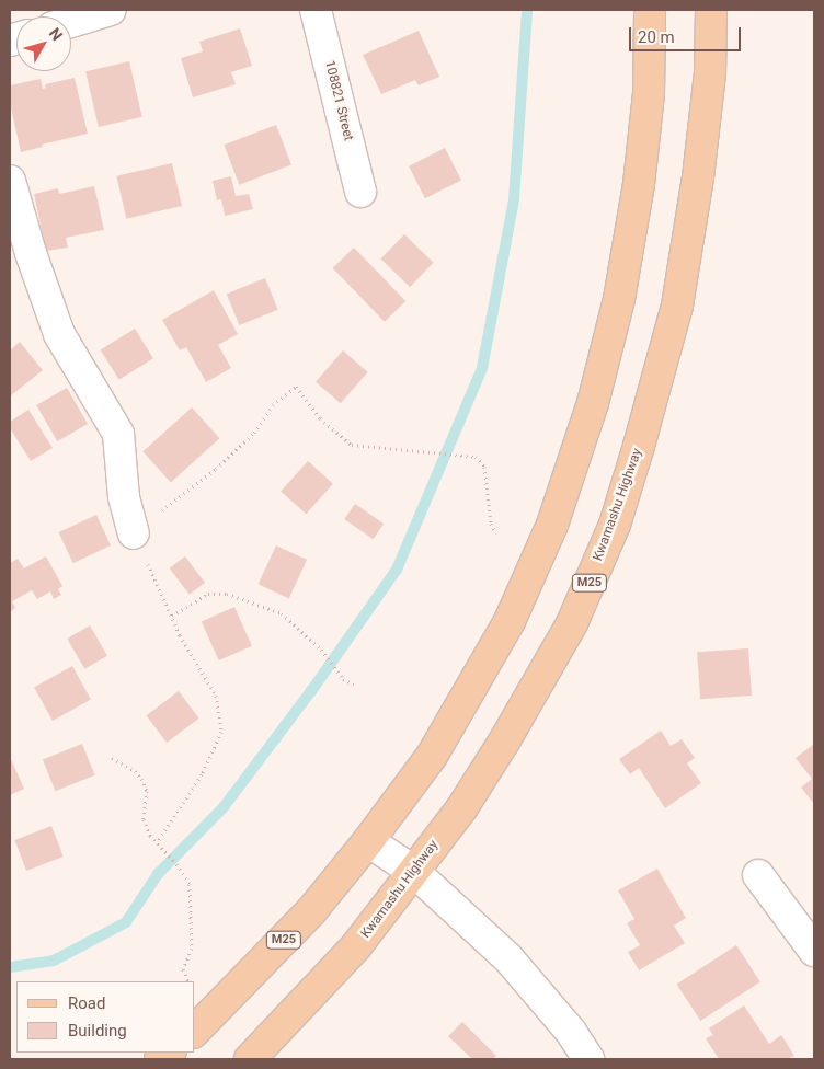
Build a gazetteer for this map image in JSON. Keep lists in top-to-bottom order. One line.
{"streets":{"main road":["Kwamashu Highway","M25"],"street":["108821 Street"]},"legend":["Road","Building"],"scale_bar":"20 m","north":"top right"}
